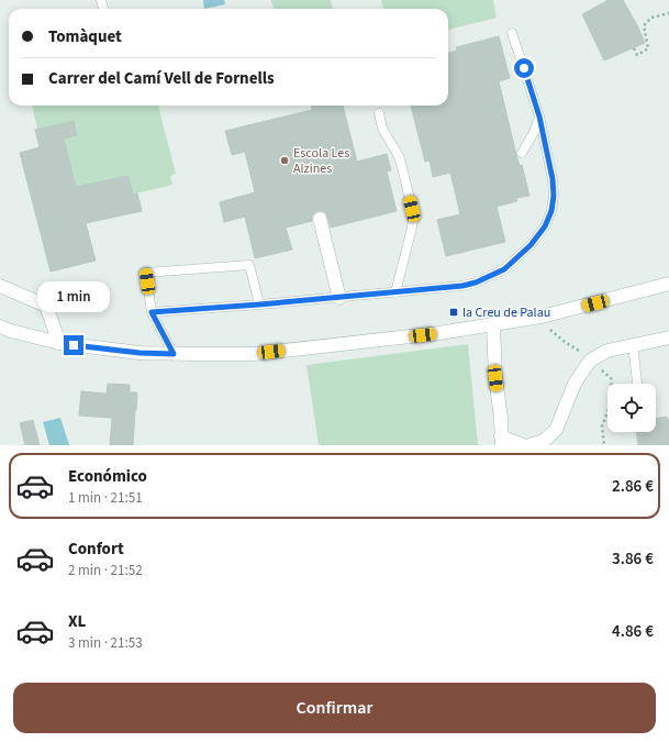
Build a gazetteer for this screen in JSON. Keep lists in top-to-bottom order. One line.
{"places":{"other":["Escola Les Alzines"],"transit":["la Creu de Palau"]},"page":{"banner":["Tomàquet","Carrer del Camí Vell de Fornells"],"bubble":"1 min","list":[{"name":"Económico","note":"1 min · 21:51","value":"2.86 €"},{"name":"Confort","note":"2 min · 21:52","value":"3.86 €"},{"name":"XL","note":"3 min · 21:53","value":"4.86 €"}],"buttons":"Confirmar"}}
